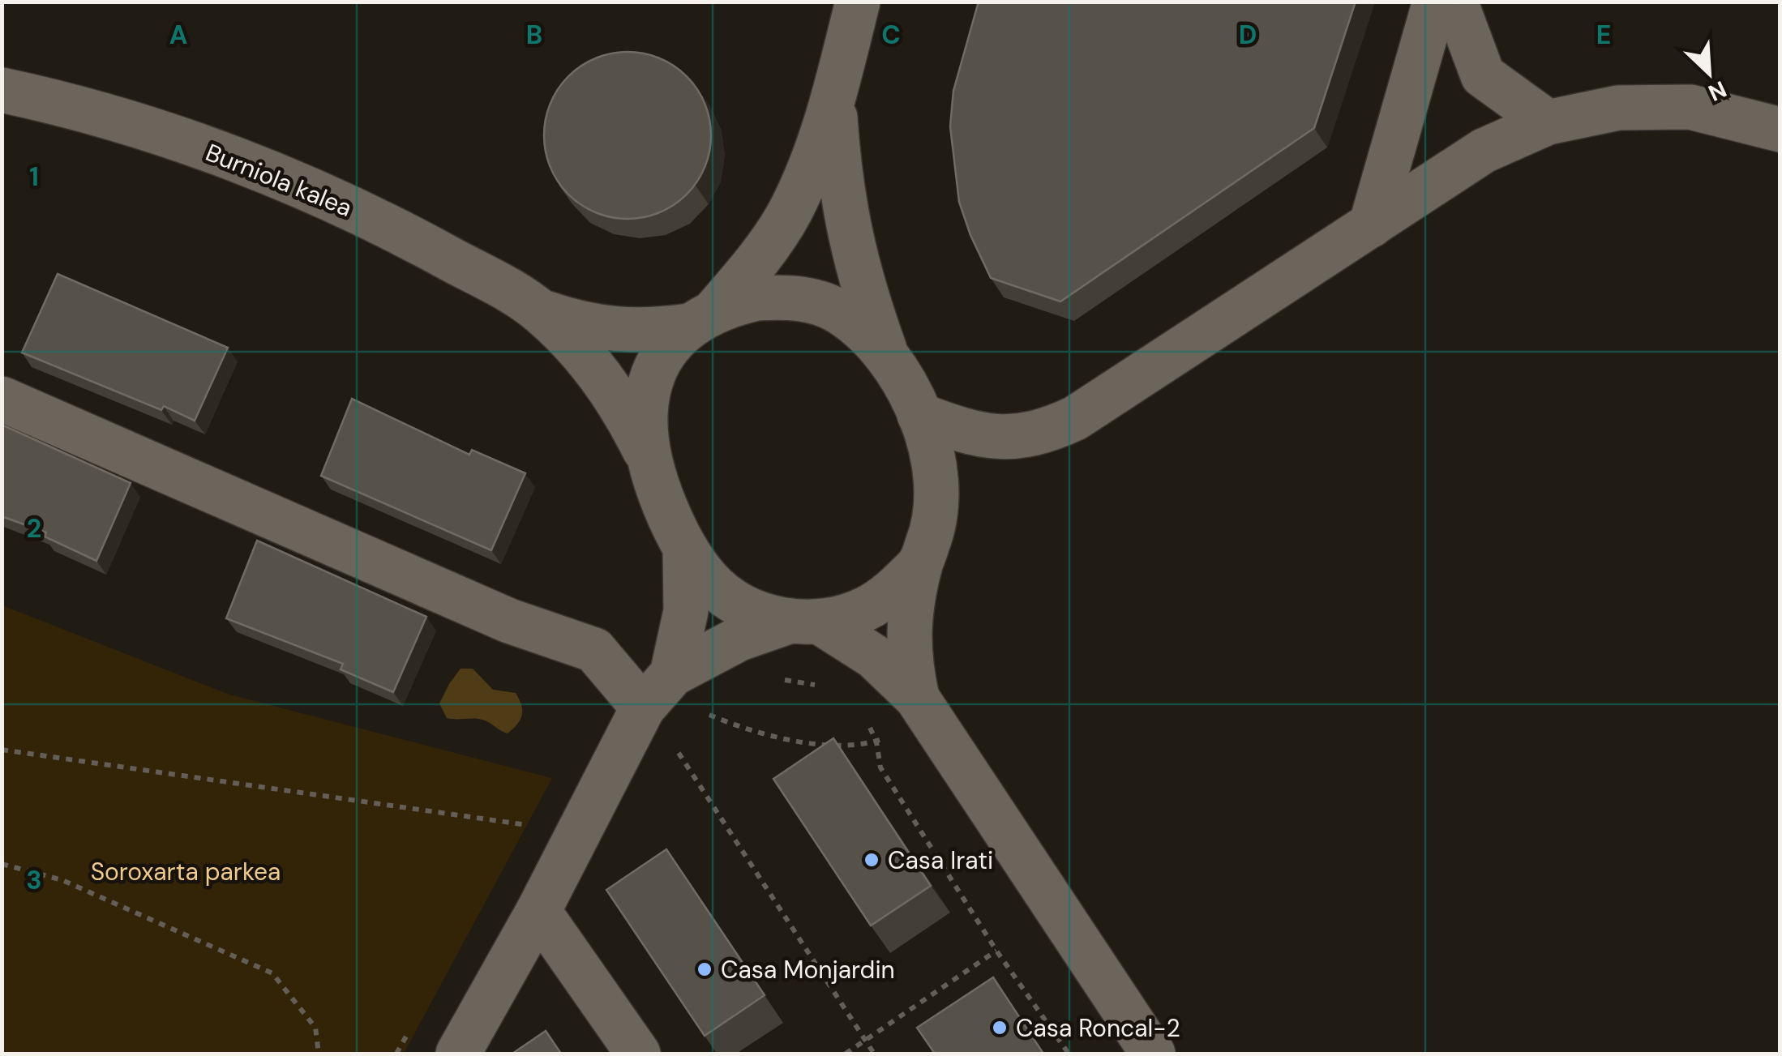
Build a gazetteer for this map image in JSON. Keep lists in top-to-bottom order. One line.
{"streets":{"street":["Burniola kalea"]},"parks":["Soroxarta parkea"],"places":["Casa Irati","Casa Monjardin","Casa Roncal-2"],"north":"bottom right","grid":{"columns":["A","B","C","D","E"],"rows":["1","2","3"]}}
